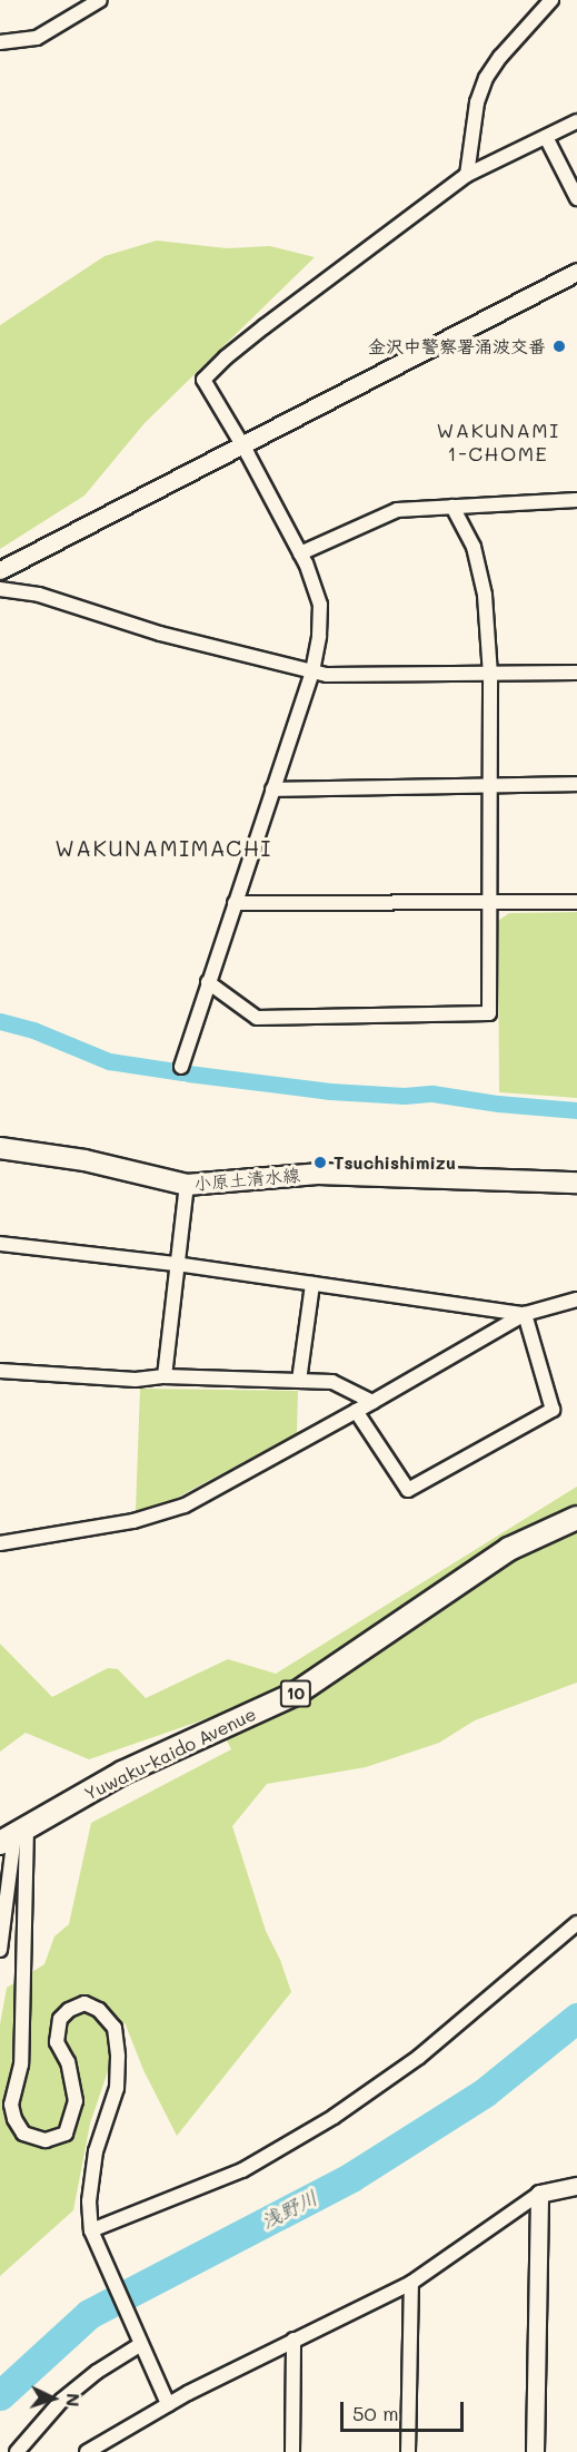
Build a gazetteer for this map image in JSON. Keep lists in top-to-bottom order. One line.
{"streets":{"main road":["小原土清水線","10","Yuwaku-kaido Avenue"]},"districts":["WAKUNAMI 1-CHOME","WAKUNAMIMACHI"],"water":["浅野川"],"places":["金沢中警察署涌波交番","Tsuchishimizu"],"scale_bar":"50 m","north":"right"}
